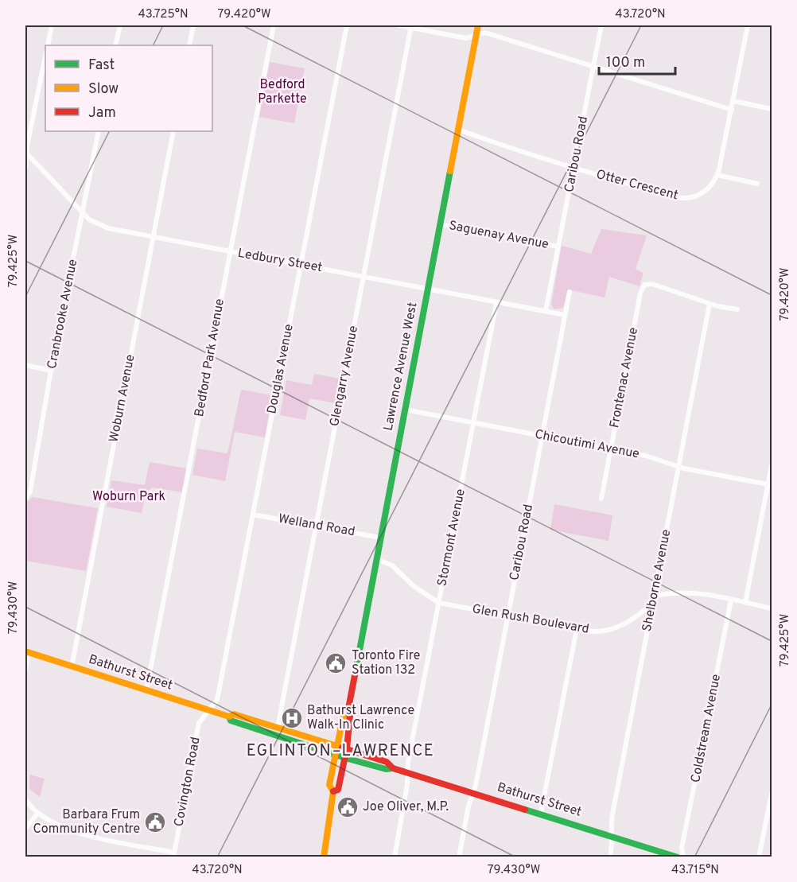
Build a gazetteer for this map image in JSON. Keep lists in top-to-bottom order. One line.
{"streets":{"main road":["Lawrence Avenue West","Bathurst Street"],"street":["Caribou Road","Otter Crescent","Saguenay Avenue","Ledbury Street","Cranbrooke Avenue","Bedford Park Avenue","Douglas Avenue","Glengarry Avenue","Frontenac Avenue","Woburn Avenue","Chicoutimi Avenue","Welland Road","Stormont Avenue","Shelborne Avenue","Glen Rush Boulevard","Coldstream Avenue","Covington Road"]},"crossings":[["Caribou Road","Otter Crescent"],["Caribou Road","Saguenay Avenue"],["Caribou Road","Ledbury Street"],["Caribou Road","Chicoutimi Avenue"],["Caribou Road","Glen Rush Boulevard"],["Caribou Road","Bathurst Street"],["Otter Crescent","Lawrence Avenue West"],["Saguenay Avenue","Lawrence Avenue West"],["Ledbury Street","Cranbrooke Avenue"],["Ledbury Street","Bedford Park Avenue"],["Ledbury Street","Lawrence Avenue West"],["Ledbury Street","Douglas Avenue"],["Ledbury Street","Glengarry Avenue"],["Ledbury Street","Woburn Avenue"],["Ledbury Street","Stormont Avenue"],["Bedford Park Avenue","Bathurst Street"],["Lawrence Avenue West","Chicoutimi Avenue"],["Lawrence Avenue West","Welland Road"],["Lawrence Avenue West","Glen Rush Boulevard"],["Lawrence Avenue West","Bathurst Street"],["Douglas Avenue","Welland Road"],["Douglas Avenue","Bathurst Street"],["Douglas Avenue","Covington Road"],["Glengarry Avenue","Welland Road"],["Glengarry Avenue","Bathurst Street"],["Frontenac Avenue","Chicoutimi Avenue"],["Frontenac Avenue","Shelborne Avenue"],["Woburn Avenue","Bathurst Street"],["Chicoutimi Avenue","Stormont Avenue"],["Chicoutimi Avenue","Shelborne Avenue"],["Stormont Avenue","Glen Rush Boulevard"],["Stormont Avenue","Bathurst Street"],["Shelborne Avenue","Glen Rush Boulevard"],["Shelborne Avenue","Bathurst Street"],["Glen Rush Boulevard","Coldstream Avenue"],["Bathurst Street","Covington Road"]],"districts":["EGLINTON–LAWRENCE"],"parks":["Bedford Parkette","Woburn Park"],"places":{"public building":["Toronto Fire Station 132","Joe Oliver, M.P.","Barbara Frum Community Centre"],"hospital":["Bathurst Lawrence Walk-In Clinic"]},"legend":["Fast","Slow","Jam"],"scale_bar":"100 m","coordinates":["43.725°N","79.420°W","43.720°N","79.425°W","79.430°W","43.715°N"]}
